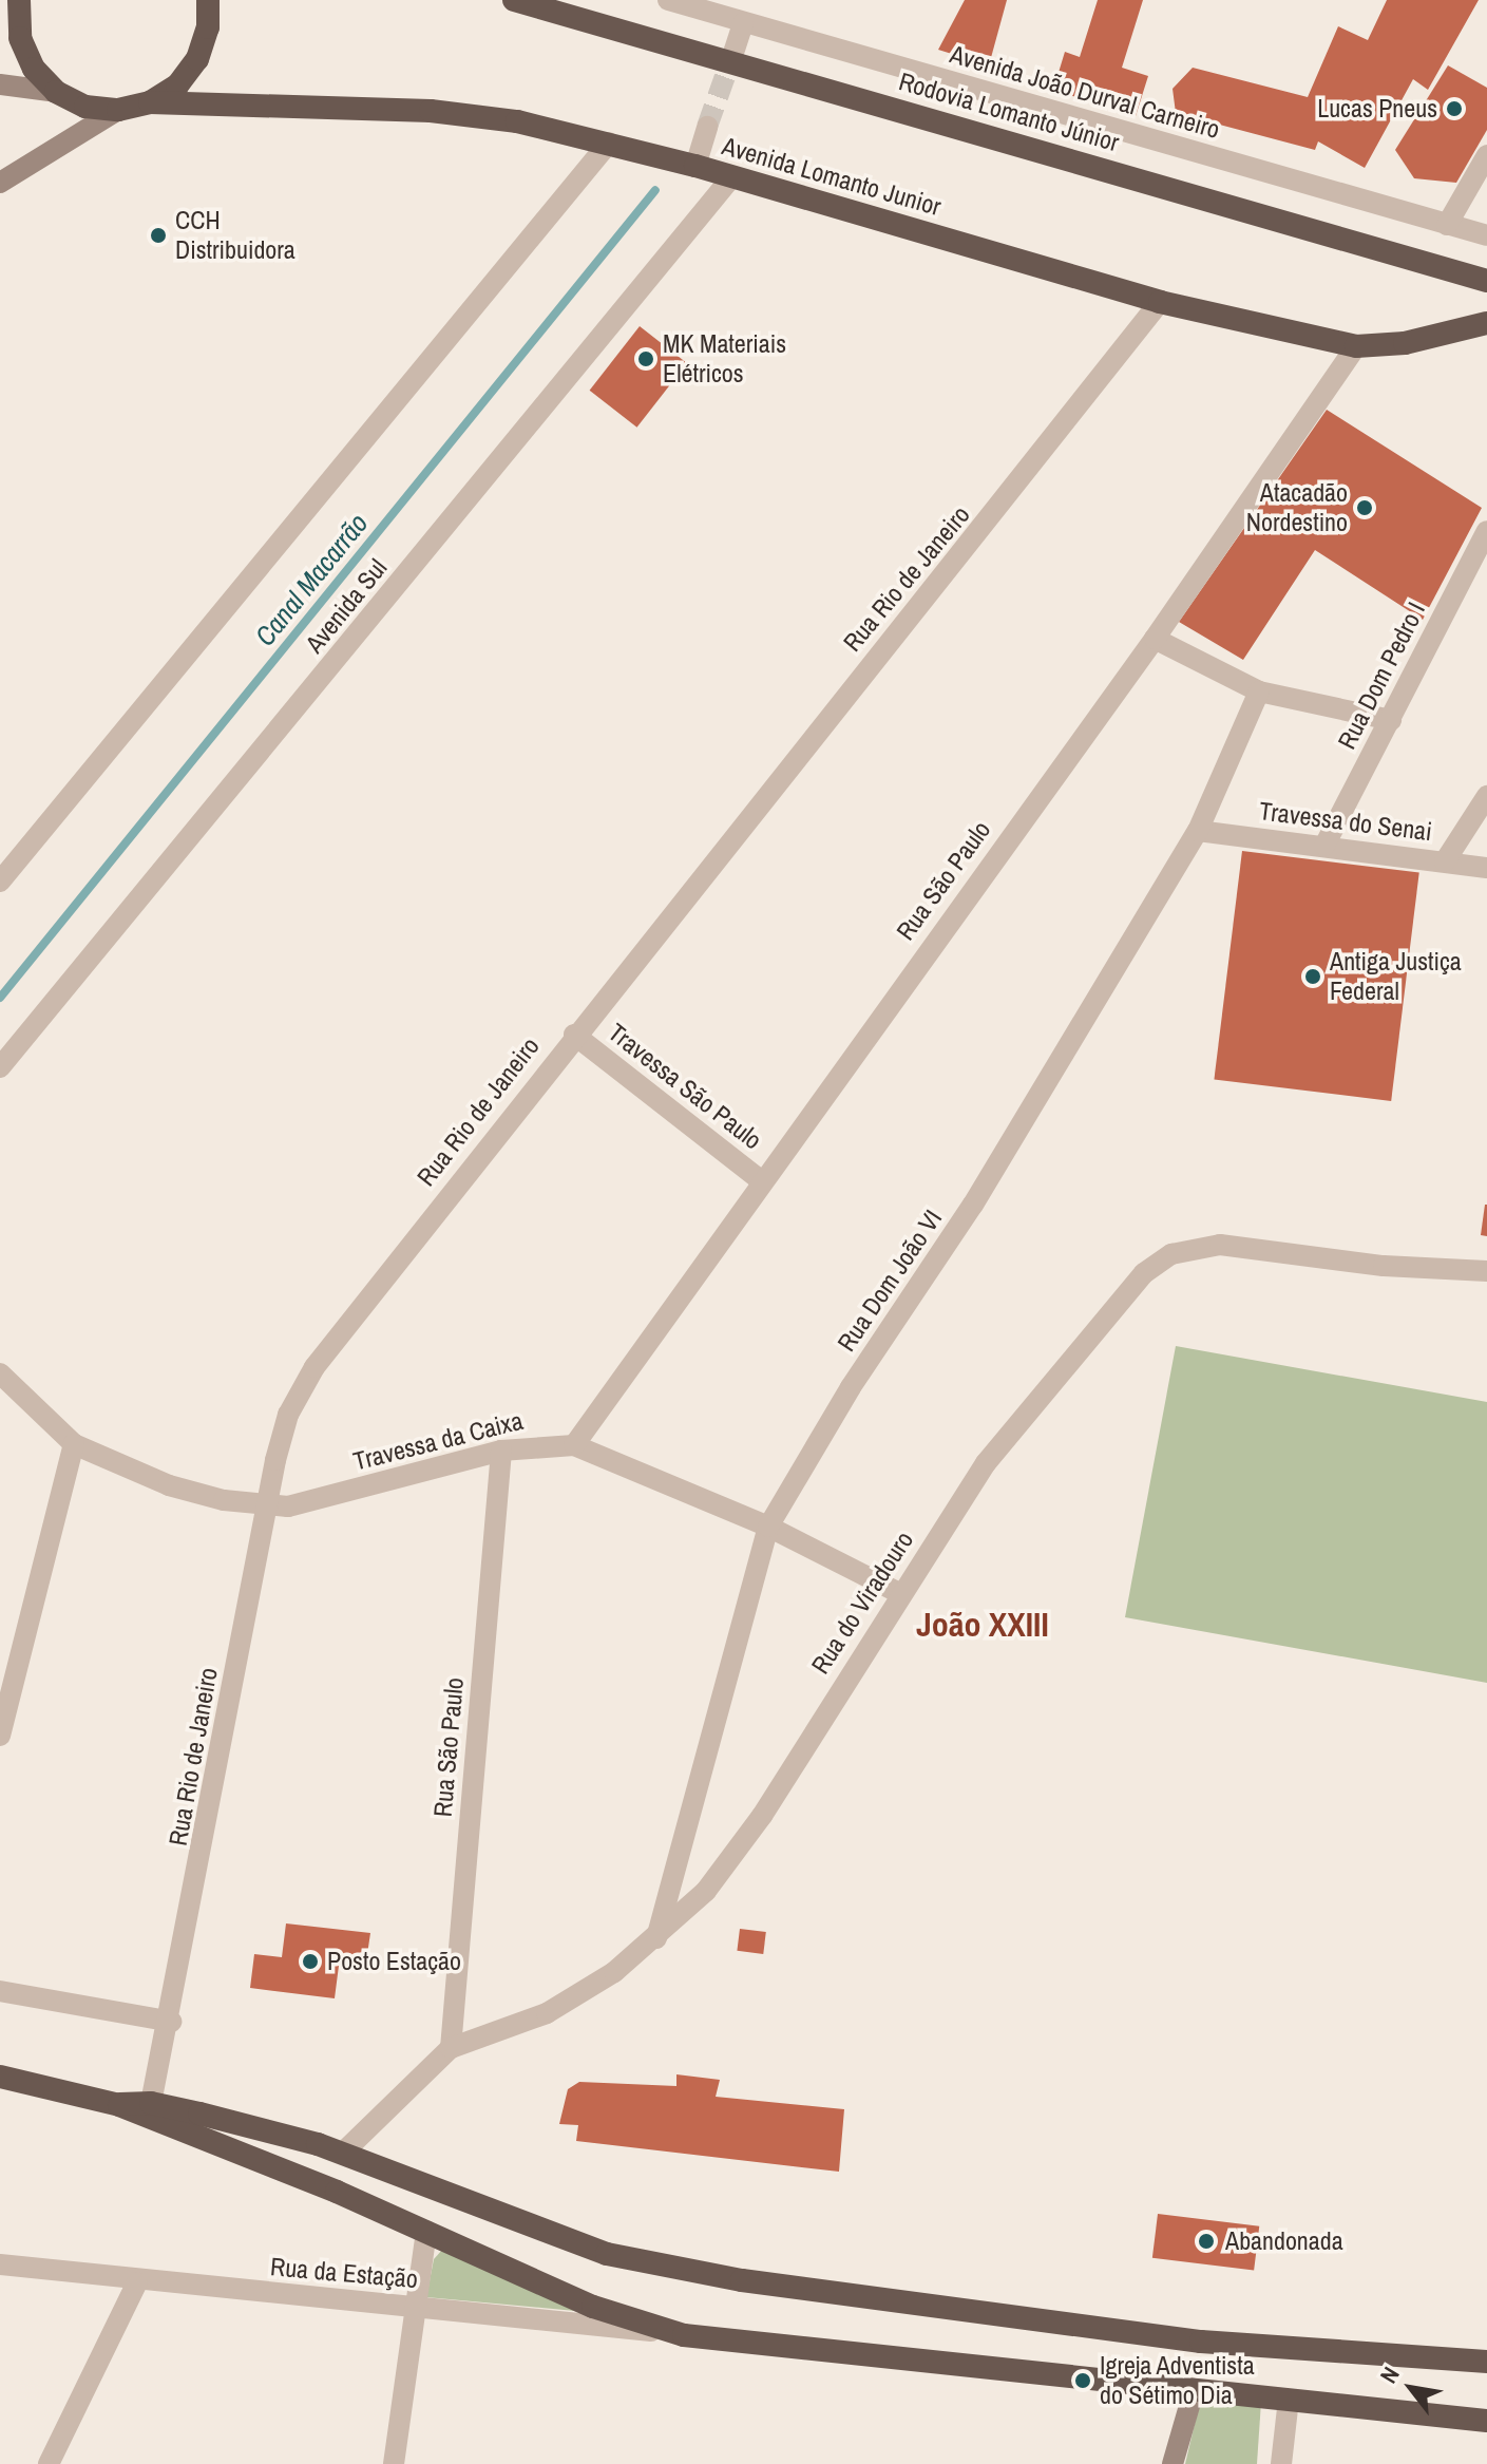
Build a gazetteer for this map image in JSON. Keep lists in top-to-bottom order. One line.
{"streets":{"highway":["Rodovia Lomanto Júnior","Avenida Lomanto Junior"],"street":["Avenida João Durval Carneiro","Rua Rio de Janeiro","Avenida Sul","Rua Dom Pedro I","Travessa do Senai","Rua São Paulo","Travessa São Paulo","Rua Dom João VI","Travessa da Caixa","Rua do Viradouro","Rua da Estação"]},"crossings":[["Avenida Lomanto Junior","Rua Rio de Janeiro"],["Avenida Lomanto Junior","Avenida Sul"],["Avenida Lomanto Junior","Rua São Paulo"],["Rua Rio de Janeiro","Travessa São Paulo"],["Rua Rio de Janeiro","Travessa da Caixa"],["Rua Dom Pedro I","Travessa do Senai"],["Travessa do Senai","Rua Dom João VI"],["Rua São Paulo","Travessa São Paulo"],["Rua São Paulo","Travessa da Caixa"],["Rua São Paulo","Rua do Viradouro"],["Rua Dom João VI","Travessa da Caixa"],["Rua Dom João VI","Rua do Viradouro"],["Travessa da Caixa","Rua do Viradouro"]],"districts":["João XXIII"],"water":["Canal Macarrão"],"places":["Lucas Pneus","CCH Distribuidora","MK Materiais Elétricos","Atacadão Nordestino","Antiga Justiça Federal","Posto Estação","Abandonada","Igreja Adventista do Sétimo Dia"],"north":"top left"}
